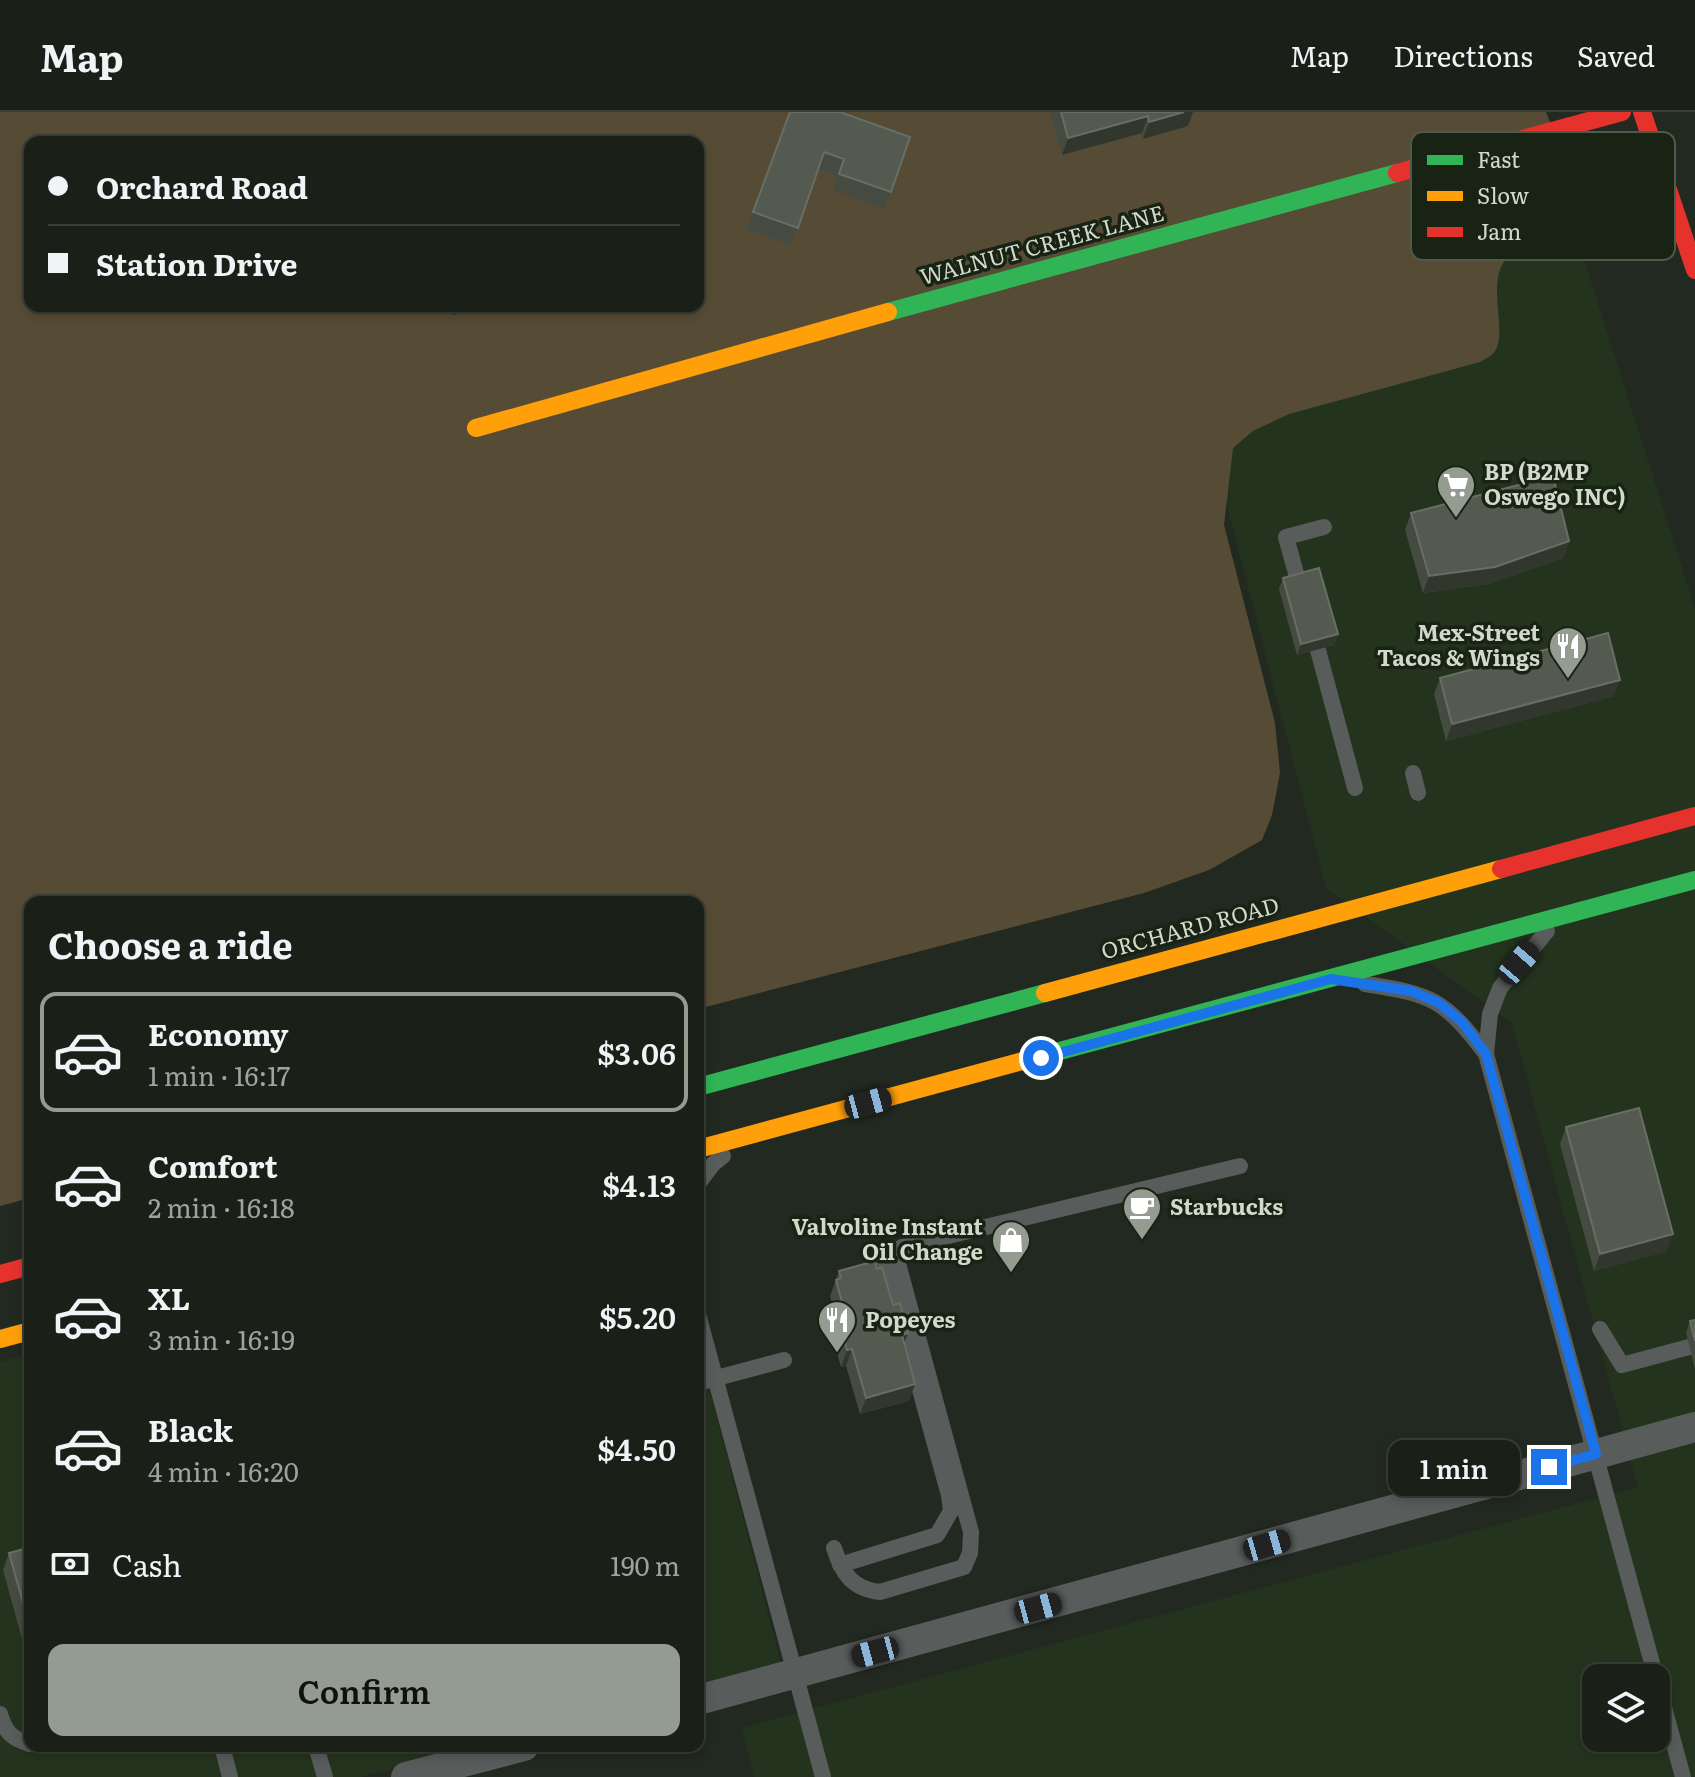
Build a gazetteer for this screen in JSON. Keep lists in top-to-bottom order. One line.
{"streets":{"main road":["WALNUT CREEK LANE","ORCHARD ROAD"]},"places":{"supermarket":["BP (B2MP Oswego INC)"],"restaurant":["Mex-Street Tacos & Wings","Popeyes"],"cafe":["Starbucks"],"shop":["Valvoline Instant Oil Change"]},"legend":["Fast","Slow","Jam"],"page":{"header":"Map","nav":["Map","Directions","Saved"],"banner":["Orchard Road","Station Drive"],"heading":"Choose a ride","list":[{"name":"Economy","note":"1 min · 16:17","value":"$3.06"},{"name":"Comfort","note":"2 min · 16:18","value":"$4.13"},{"name":"XL","note":"3 min · 16:19","value":"$5.20"},{"name":"Black","note":"4 min · 16:20","value":"$4.50"}],"bubble":"1 min","pay":["Cash","190 m"],"buttons":"Confirm"}}
